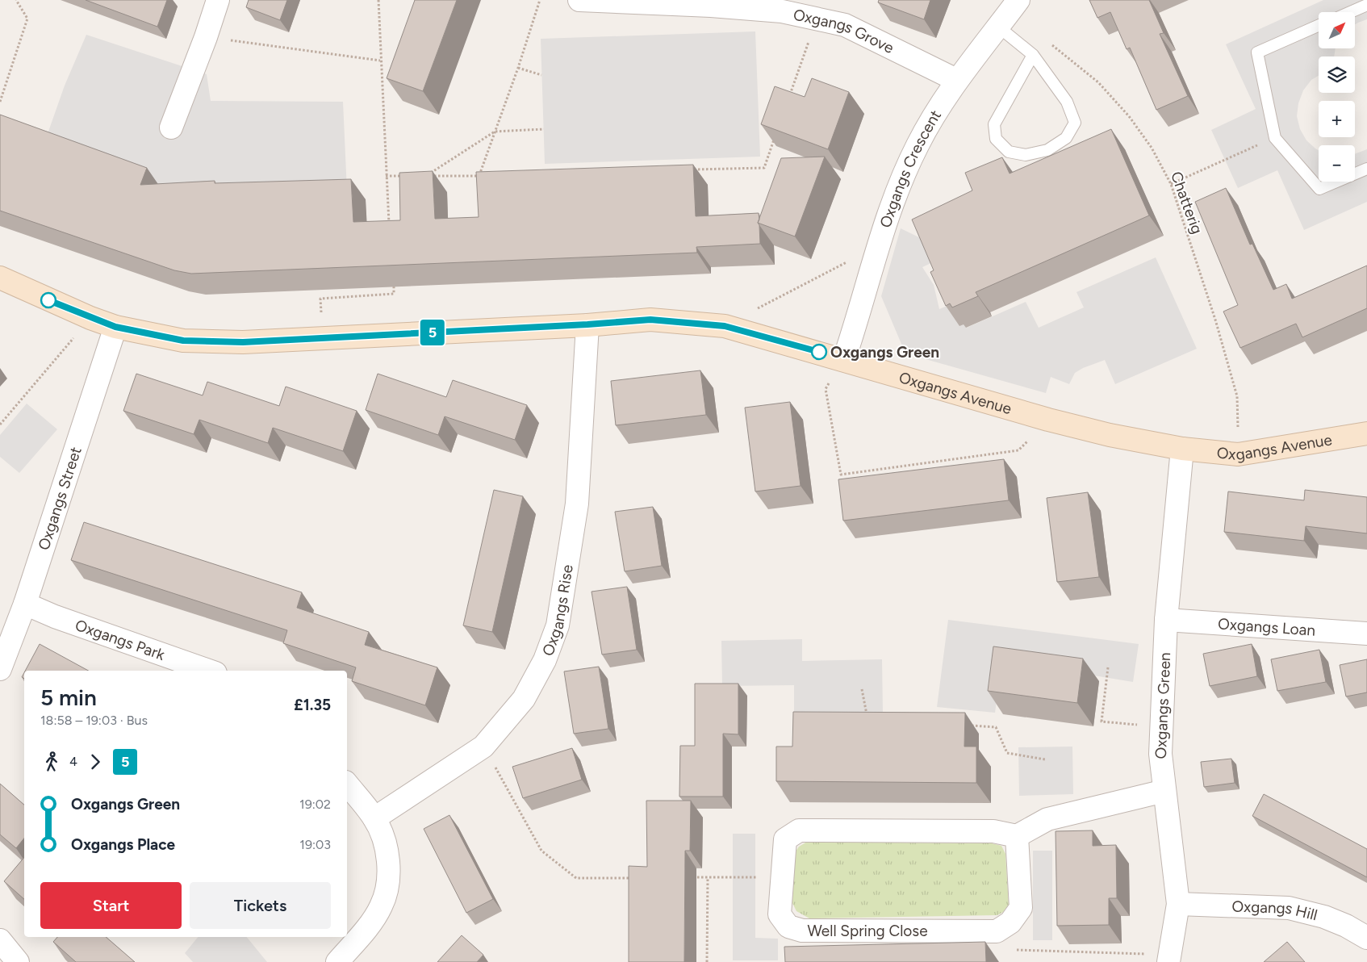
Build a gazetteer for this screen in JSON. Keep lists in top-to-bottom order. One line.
{"streets":{"street":["Oxgangs Grove","Oxgangs Crescent","Oxgangs Avenue","Oxgangs Street","Oxgangs Rise","Oxgangs Loan","Oxgangs Park","Oxgangs Green","Oxgangs Hill","Well Spring Close"],"path":["Chatterig"]},"crossings":[["Oxgangs Grove","Oxgangs Crescent"],["Oxgangs Crescent","Oxgangs Avenue"],["Oxgangs Avenue","Oxgangs Street"],["Oxgangs Avenue","Oxgangs Rise"],["Oxgangs Avenue","Oxgangs Green"],["Oxgangs Street","Oxgangs Park"],["Oxgangs Loan","Oxgangs Green"],["Oxgangs Green","Oxgangs Hill"]],"places":["Oxgangs Green"],"lines":["bus line 5"],"north":"top right","page":{"on_map":"5","map_buttons":["+","−"],"heading":["5 min","18:58 – 19:03 · Bus","£1.35"],"legs":["4","5"],"list":[{"name":"Oxgangs Green","value":"19:02"},{"name":"Oxgangs Place","value":"19:03"}],"buttons":["Start","Tickets"]}}
